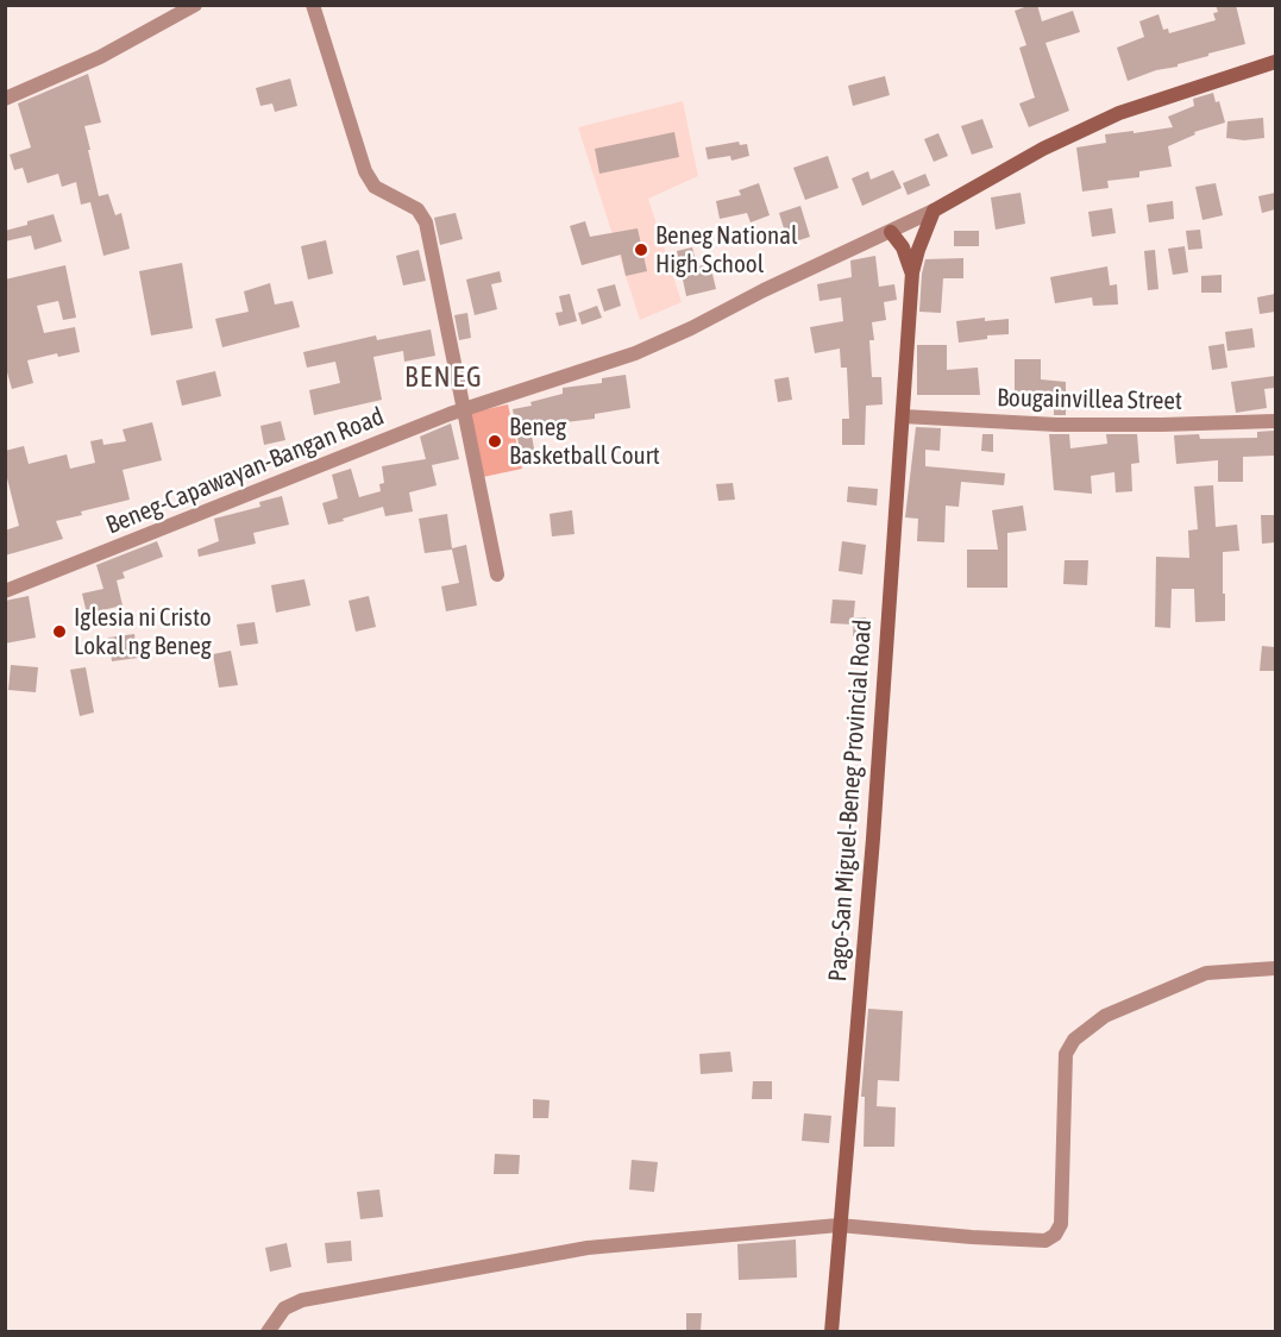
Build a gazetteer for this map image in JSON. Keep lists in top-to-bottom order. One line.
{"streets":{"main road":["Pago-San Miguel-Beneg Provincial Road"],"street":["Bougainvillea Street","Beneg-Capawayan-Bangan Road"]},"crossings":[["Bougainvillea Street","Pago-San Miguel-Beneg Provincial Road"],["Beneg-Capawayan-Bangan Road","Pago-San Miguel-Beneg Provincial Road"]],"districts":["BENEG"],"places":["Beneg National High School","Beneg Basketball Court","Iglesia ni Cristo Lokal ng Beneg"]}
